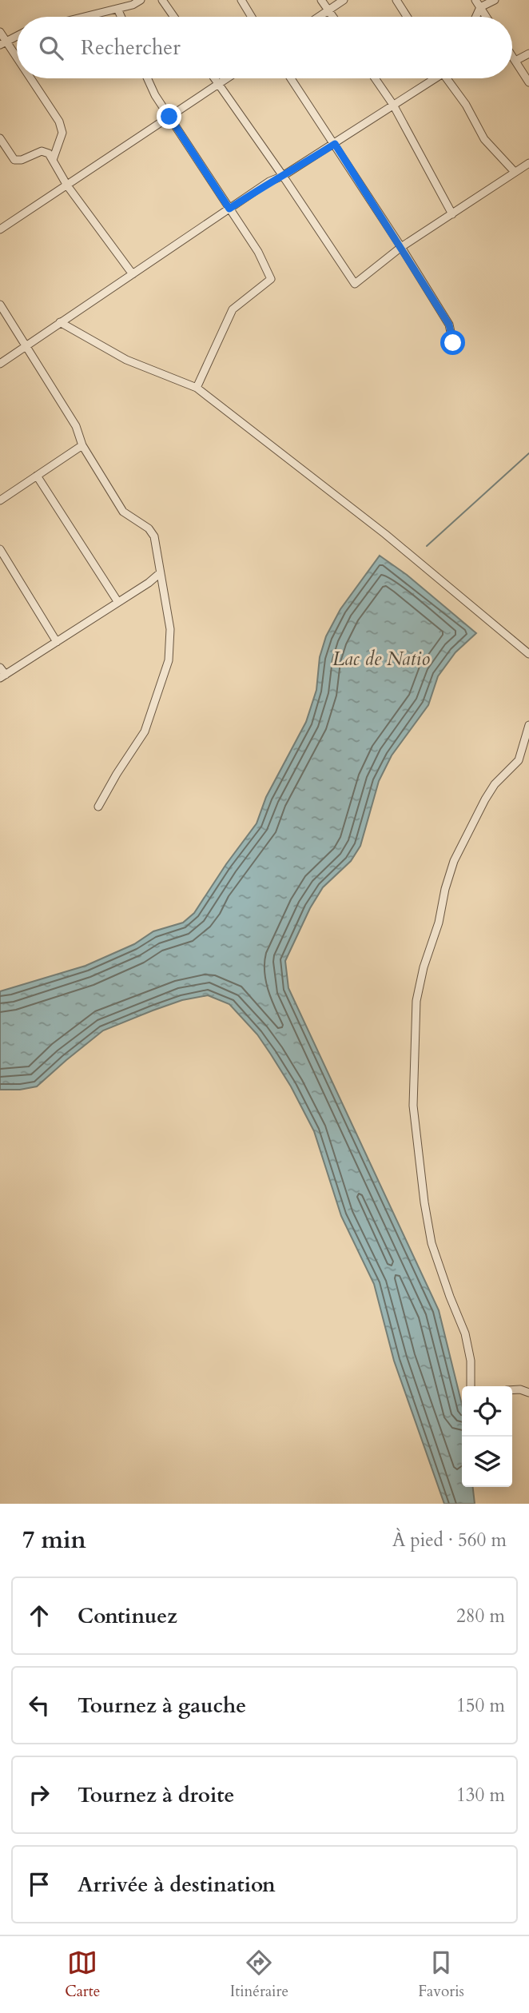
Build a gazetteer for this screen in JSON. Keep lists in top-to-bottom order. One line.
{"water":["Lac de Natio"],"page":{"search":"Rechercher","heading":["7 min","À pied · 560 m"],"list":[["Continuez","280 m"],["Tournez à gauche","150 m"],["Tournez à droite","130 m"],"Arrivée à destination"],"nav":["Carte","Itinéraire","Favoris"]}}
